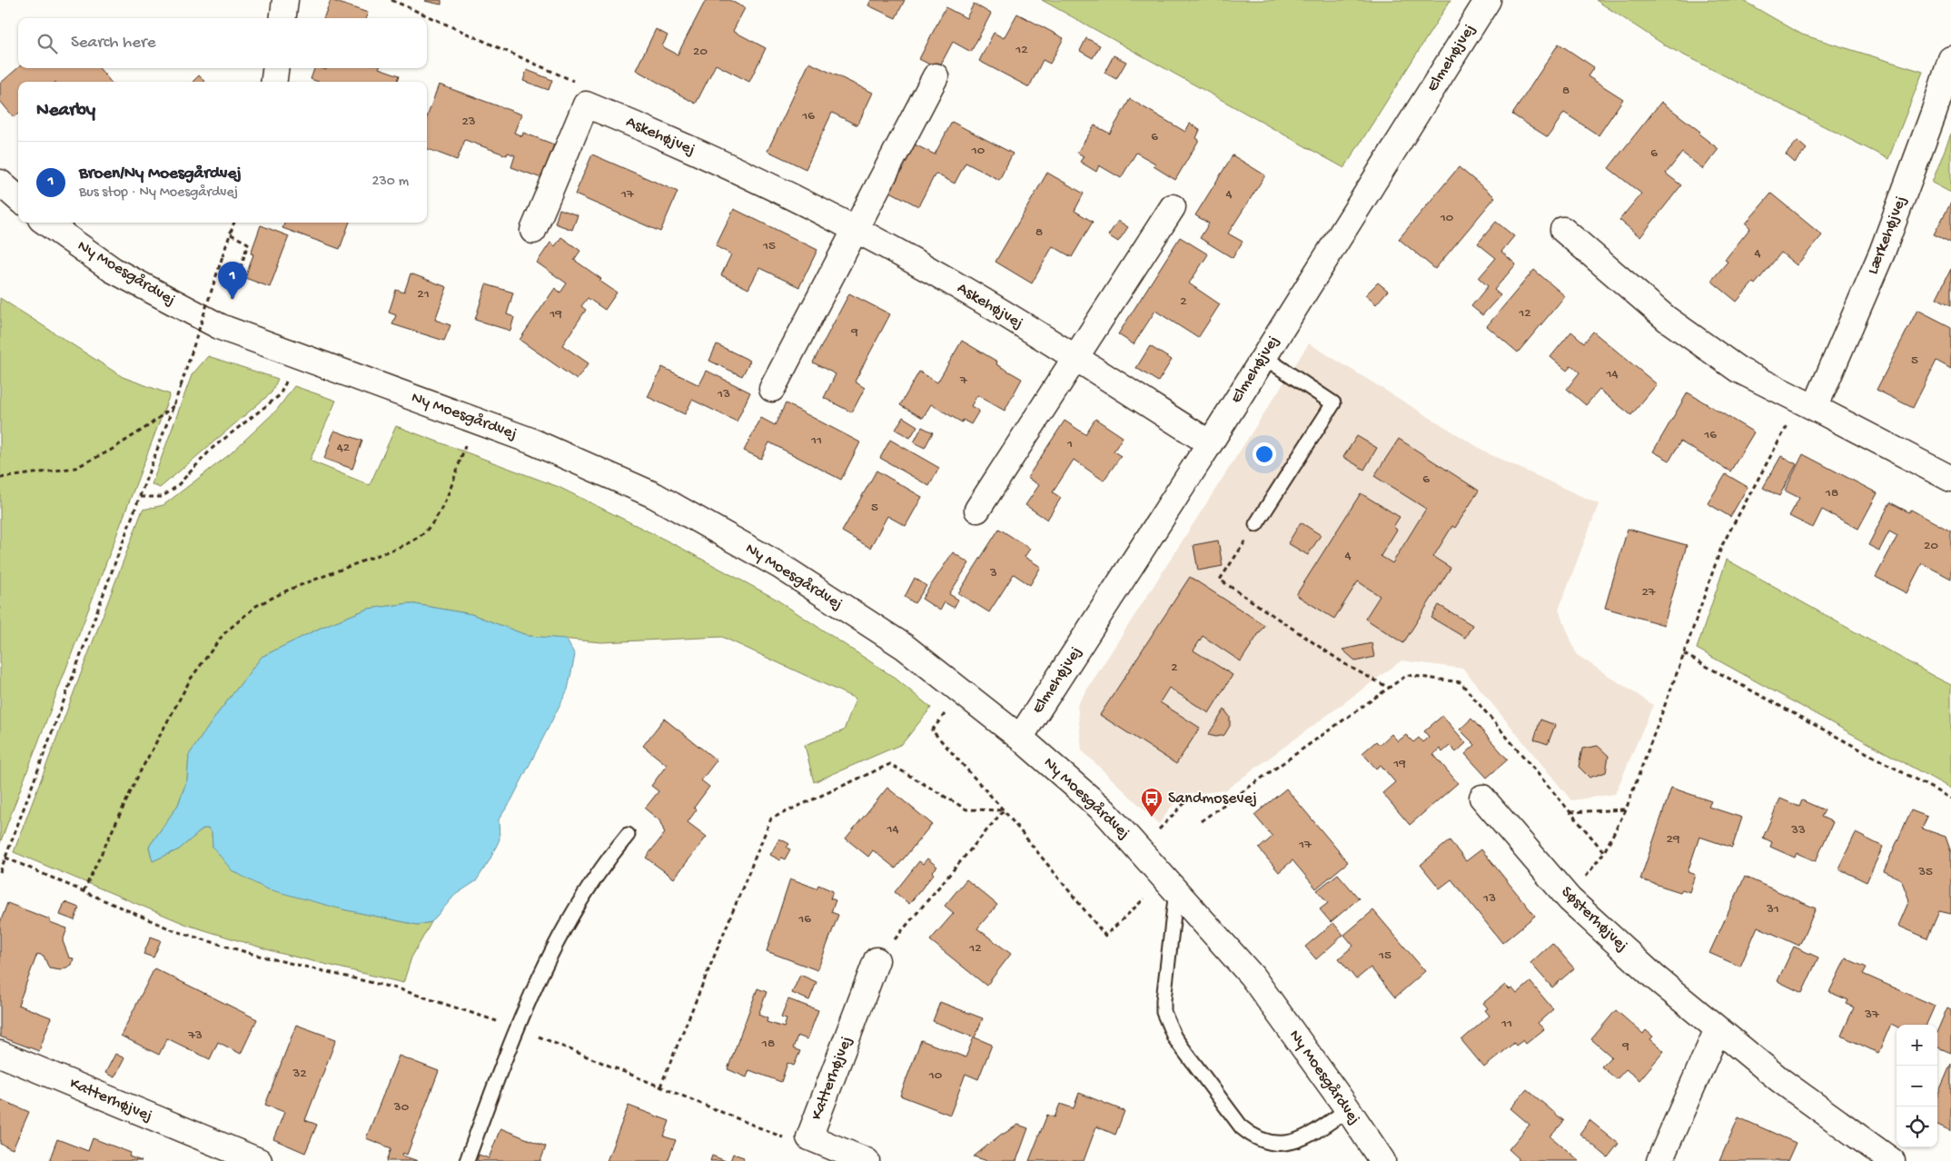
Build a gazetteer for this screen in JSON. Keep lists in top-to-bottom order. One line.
{"streets":{"street":["Elmehøjvej","Askehøjvej","Lærkehøjvej","Ny Moesgårdvej","Søsterhøjvej","Katterhøjvej"]},"crossings":[["Elmehøjvej","Askehøjvej"],["Elmehøjvej","Ny Moesgårdvej"]],"places":{"bus stop":["Sandmosevej"]},"house_numbers":["12","20","8","16","23","6","10","6","17","4","10","8","15","4","21","2","12","19","9","5","14","7","13","16","11","1","42","6","18","5","20","4","3","27","2","19","14","33","29","17","35","13","31","16","12","15","37","11","73","18","9","32","10","30"],"page":{"search":"Search here","heading":"Nearby","list":[{"mark":"1","name":"Broen/Ny Moesgårdvej","note":"Bus stop · Ny Moesgårdvej","value":"230 m"}],"pins":"1","map_buttons":["+","−"]}}
